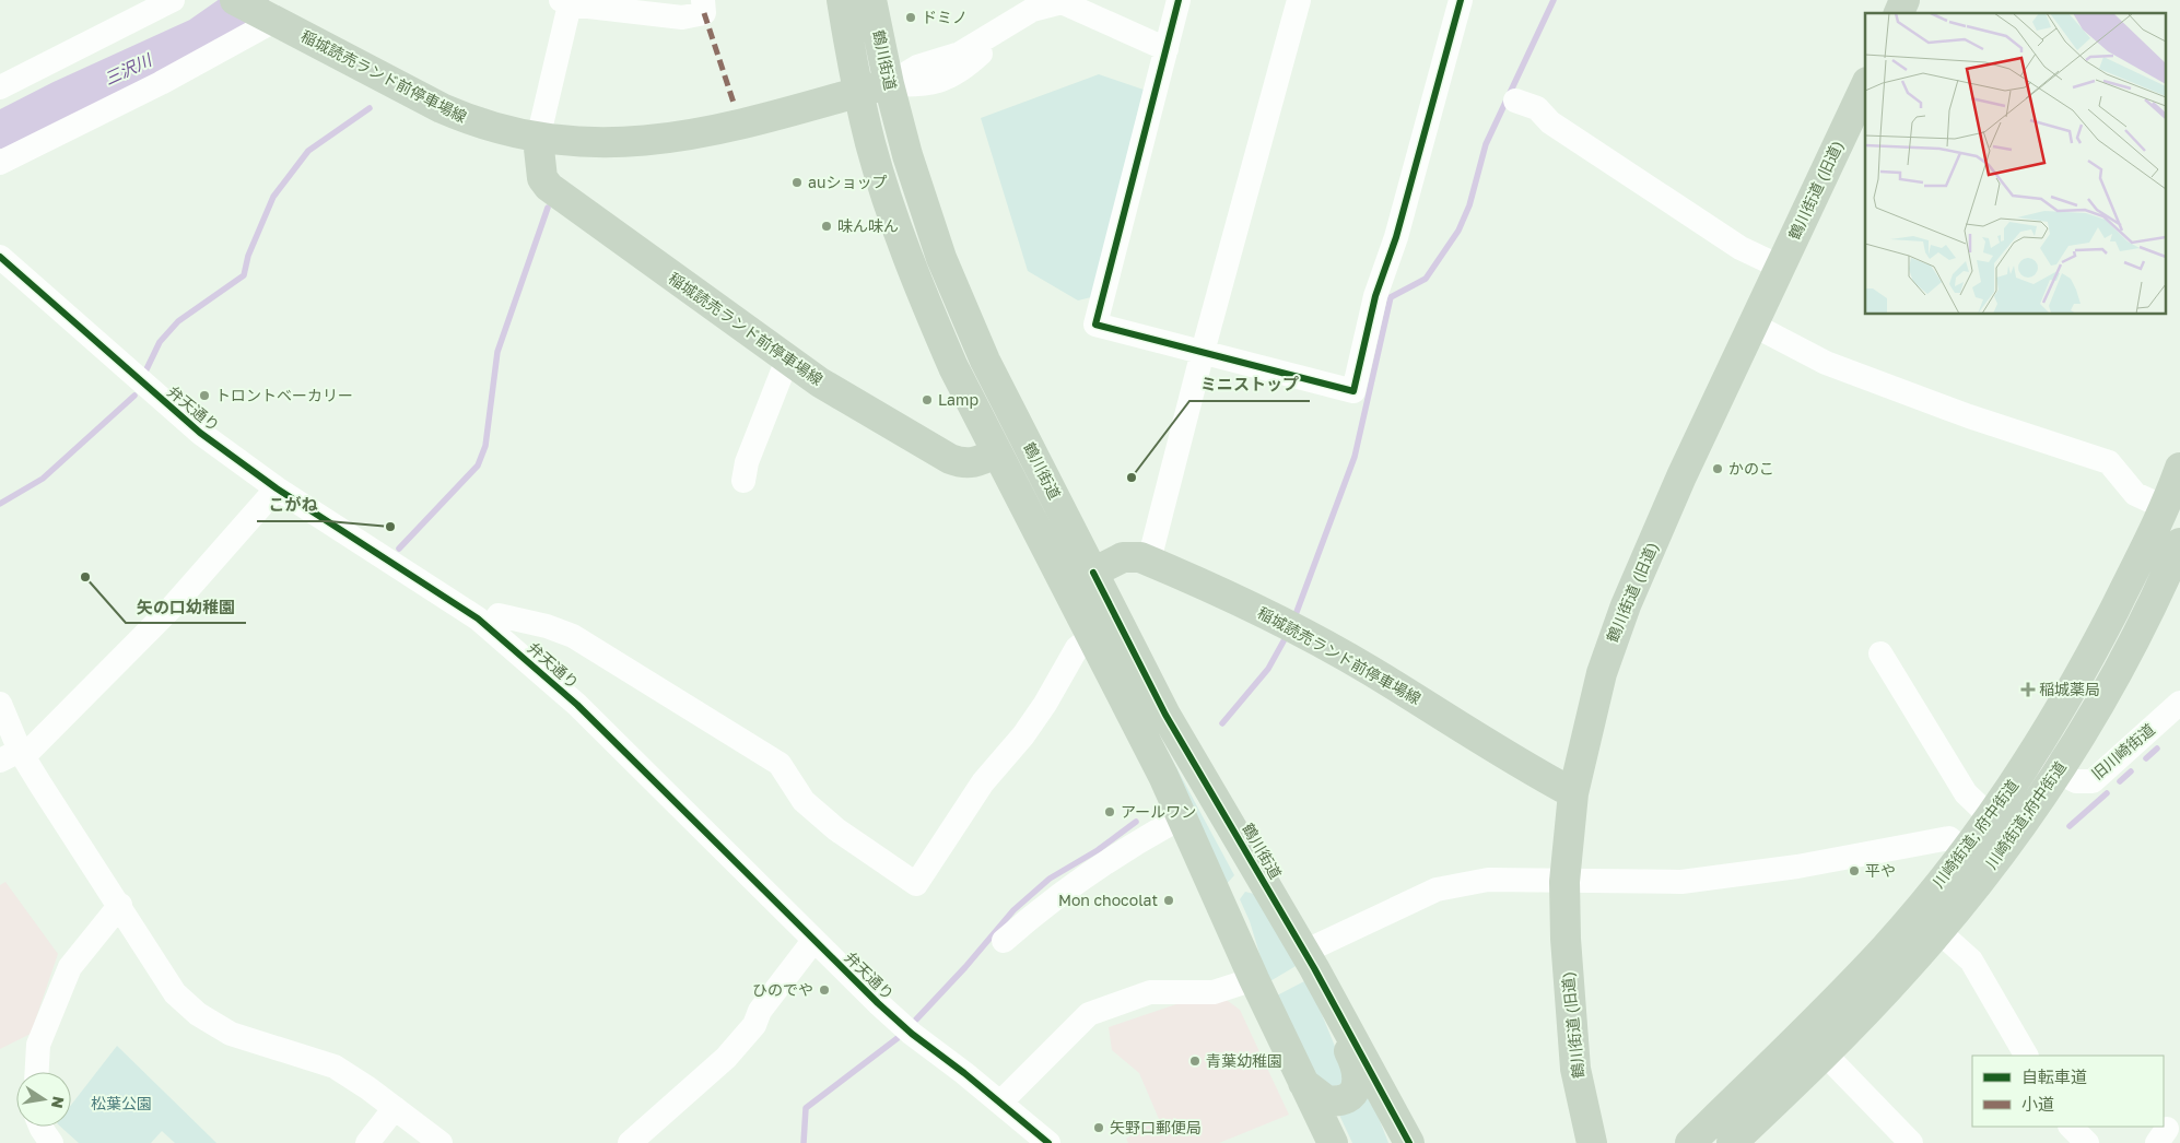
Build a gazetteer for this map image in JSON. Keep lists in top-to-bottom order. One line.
{"streets":{"main road":["鶴川街道","稲城読売ランド前停車場線","鶴川街道 (旧道)","川崎街道;府中街道","川崎街道; 府中街道"],"street":["弁天通り","旧川崎街道"]},"crossings":[["鶴川街道","稲城読売ランド前停車場線"],["稲城読売ランド前停車場線","鶴川街道 (旧道)"],["旧川崎街道","川崎街道;府中街道"],["旧川崎街道","川崎街道; 府中街道"]],"water":["三沢川"],"parks":["松葉公園"],"places":{"other":["ドミノ","auショップ","味ん味ん","トロントベーカリー","Lamp","かのこ","ミニストップ","こがね","矢の口幼稚園","アールワン","平や","Mon chocolat","ひのでや","青葉幼稚園","矢野口郵便局"],"health":["稲城薬局"]},"legend":["自転車道","小道"],"north":"right"}
